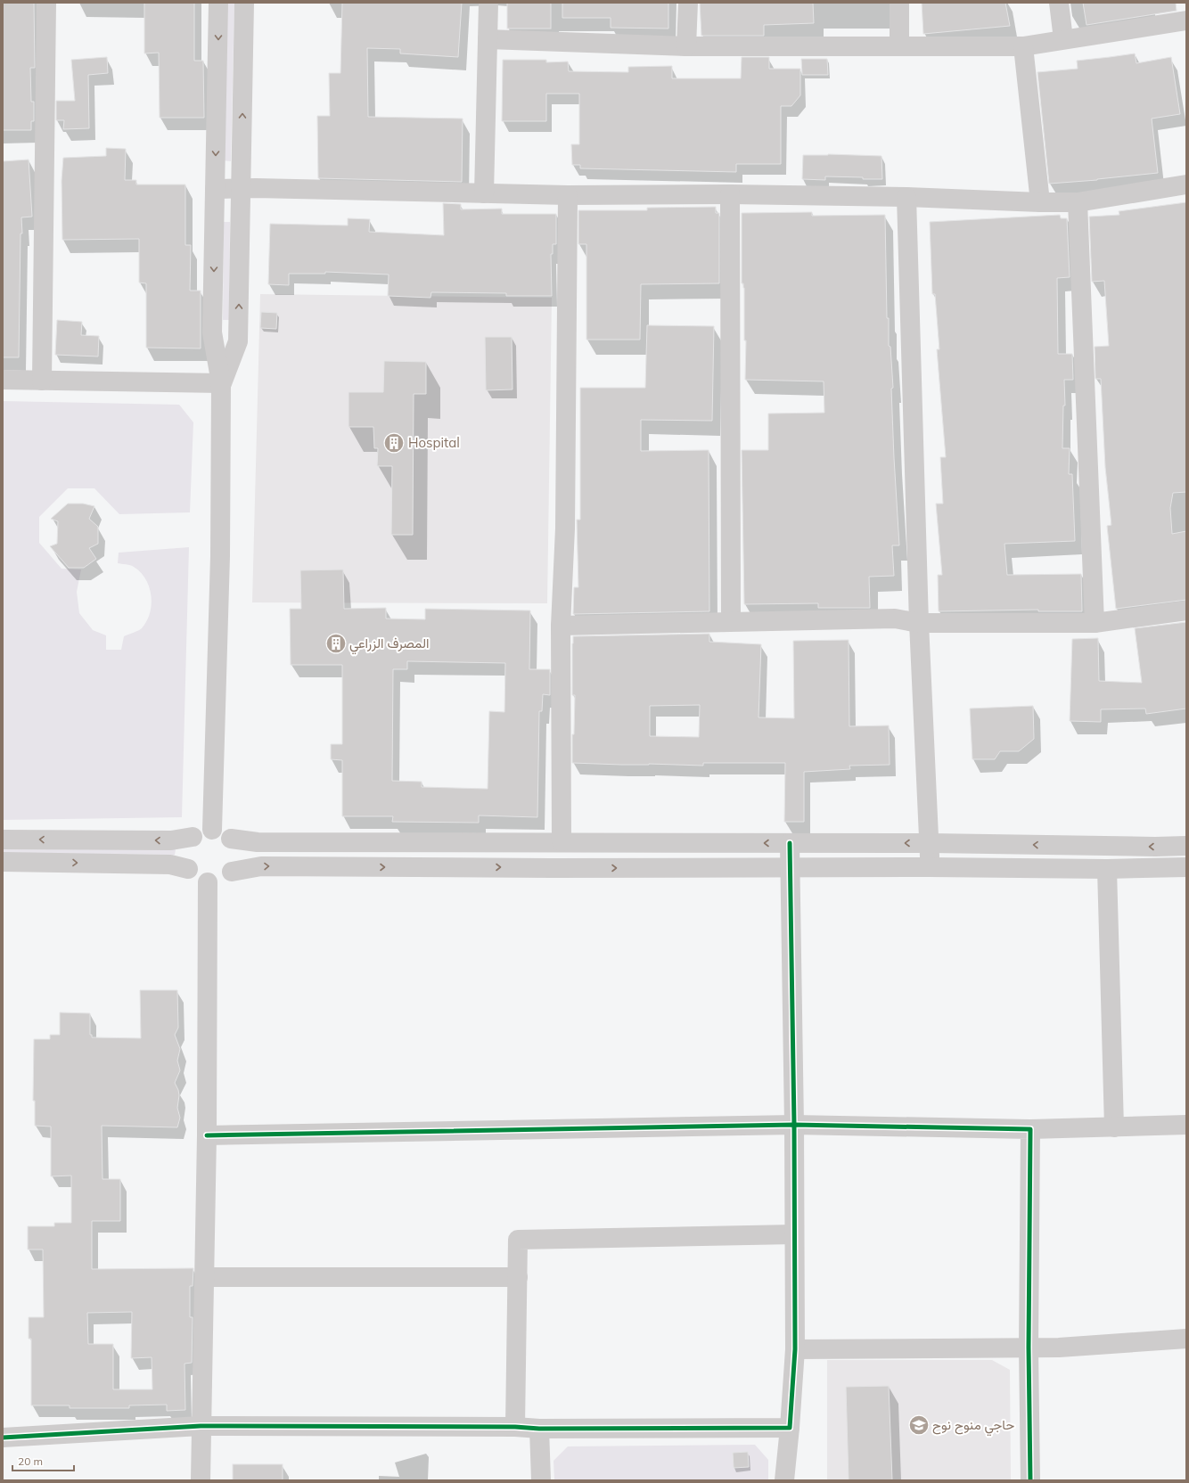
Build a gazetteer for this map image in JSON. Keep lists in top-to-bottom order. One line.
{"places":{"building":["Hospital","المصرف الزراعي"],"school or university":["حاجي منوح نوح"]},"scale_bar":"20 m"}
